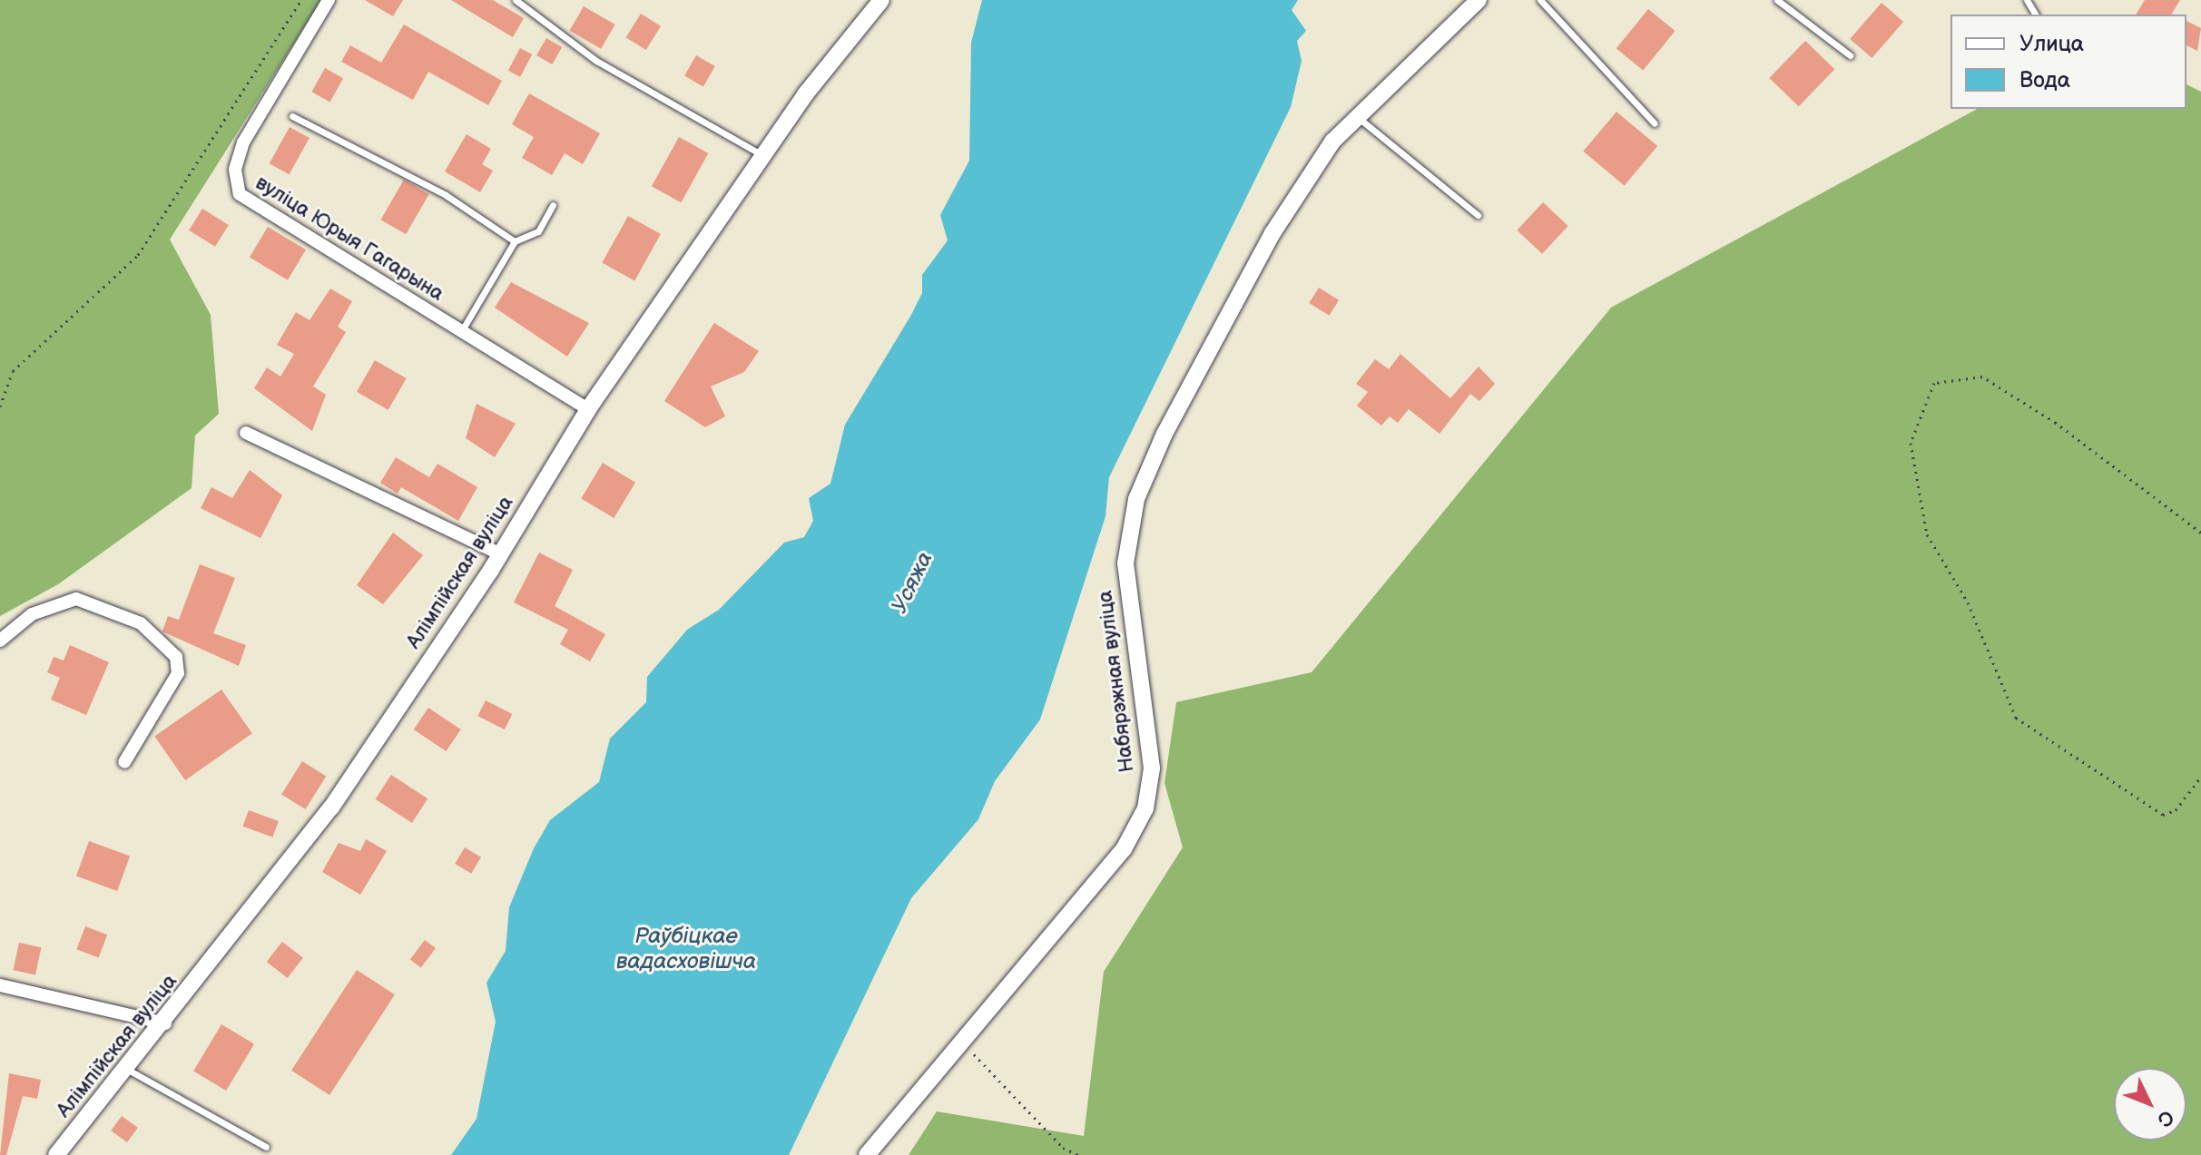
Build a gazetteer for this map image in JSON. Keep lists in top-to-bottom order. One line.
{"streets":{"street":["вуліца Юрыя Гагарына","Алімпійская вуліца","Набярэжная вуліца"]},"crossings":[["вуліца Юрыя Гагарына","Алімпійская вуліца"]],"water":["Усяжа","Раўбіцкае вадасховішча"],"legend":["Улица","Вода"],"north":"bottom right"}
